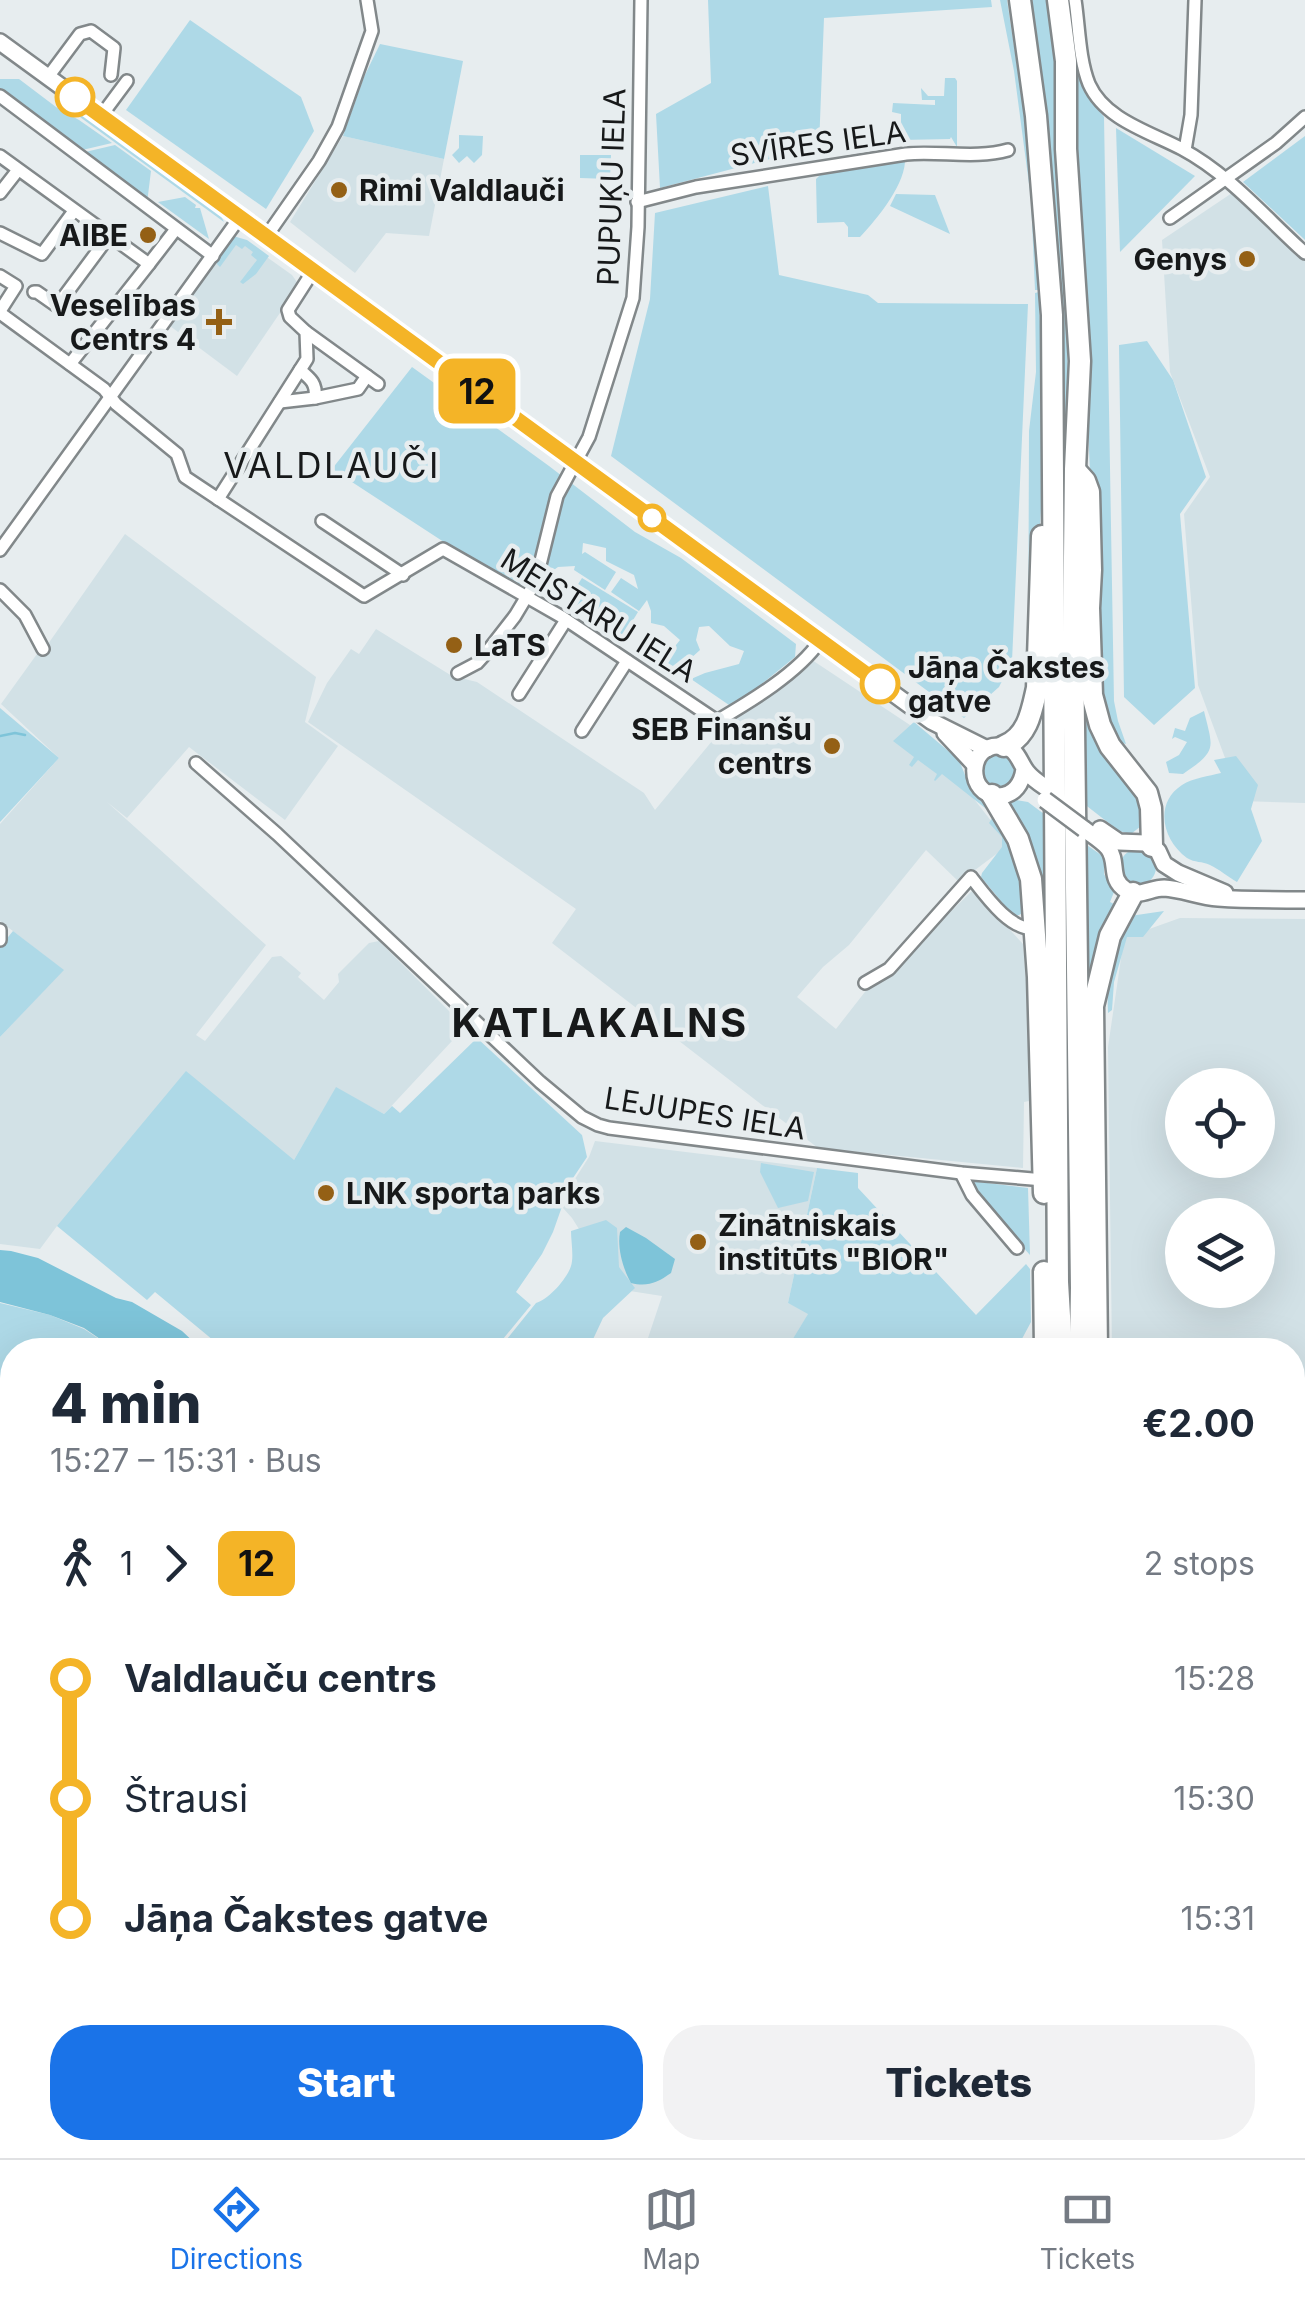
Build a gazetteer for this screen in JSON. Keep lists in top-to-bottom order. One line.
{"streets":{"street":["SVĪRES IELA","PUPUĶU IELA","MEISTARU IELA","LEJUPES IELA"]},"crossings":[["SVĪRES IELA","PUPUĶU IELA"],["PUPUĶU IELA","MEISTARU IELA"]],"districts":["VALDLAUČI","KATLAKALNS"],"places":{"other":["Rimi Valdlauči","AIBE","Genys","LaTS","Jāņa Čakstes gatve","SEB Finanšu centrs","LNK sporta parks","Zinātniskais institūts \"BIOR\""],"health":["Veselības Centrs 4"]},"lines":["bus line 12"],"page":{"on_map":"12","heading":["4 min","15:27 – 15:31 · Bus","€2.00"],"legs":["1","12","2 stops"],"list":[{"name":"Valdlauču centrs","value":"15:28"},{"name":"Štrausi","value":"15:30"},{"name":"Jāņa Čakstes gatve","value":"15:31"}],"buttons":["Start","Tickets"],"tabs":["Directions","Map","Tickets"]}}
